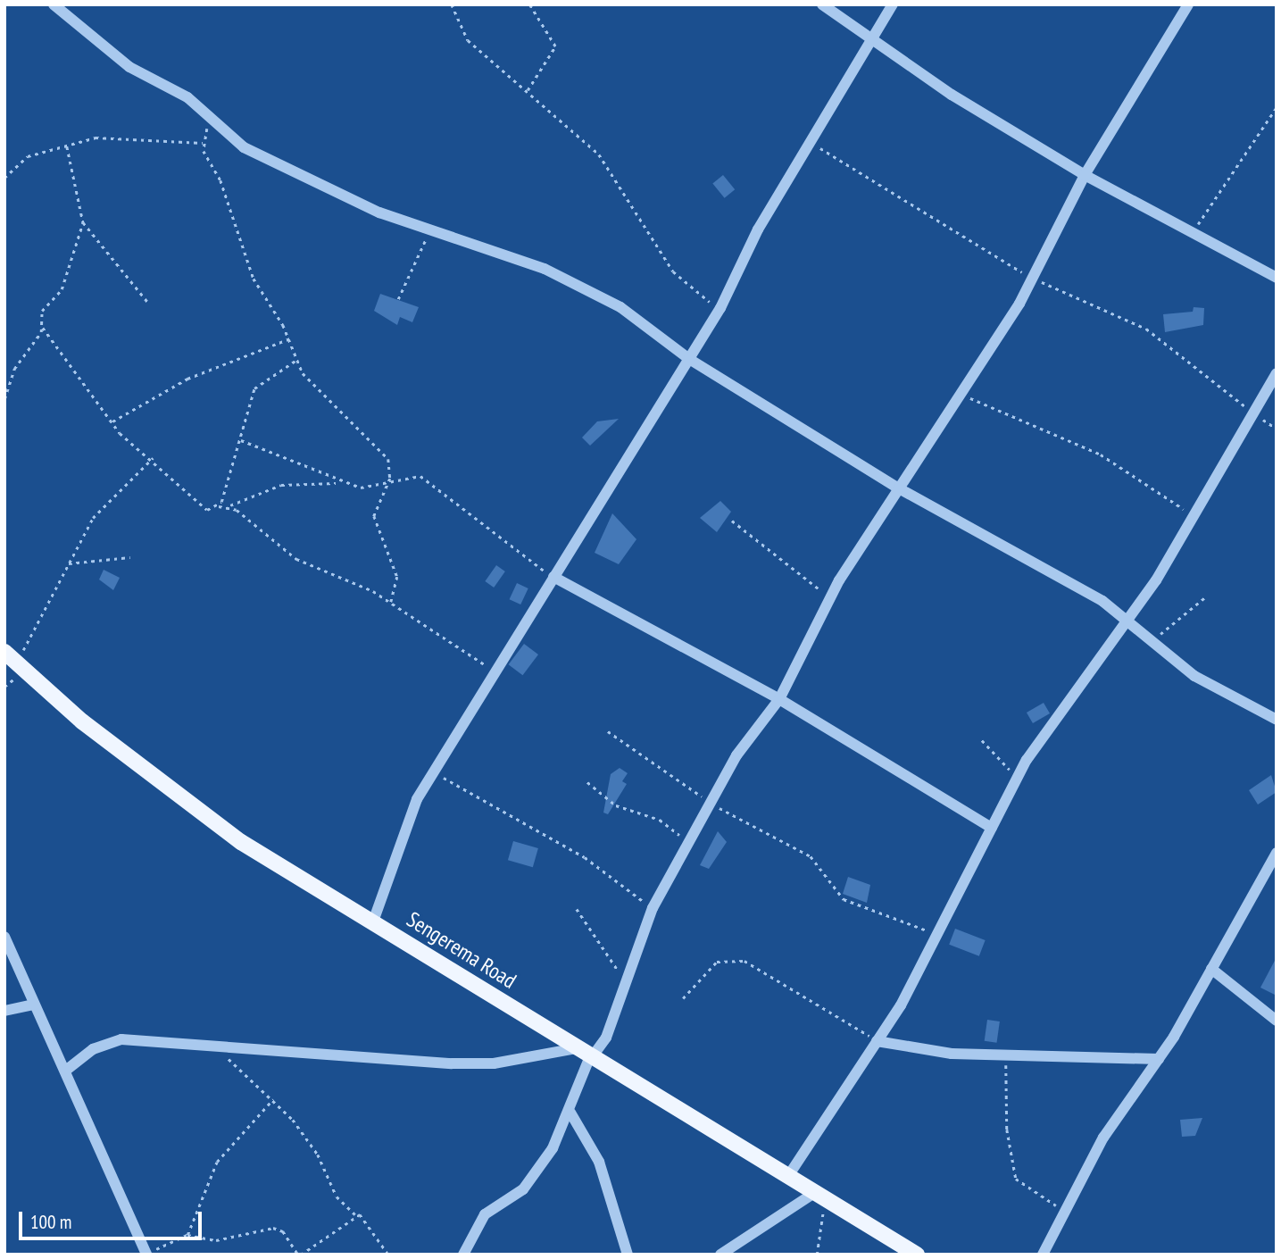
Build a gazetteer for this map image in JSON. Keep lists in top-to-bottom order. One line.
{"streets":{"main road":["Sengerema Road"]},"scale_bar":"100 m"}
